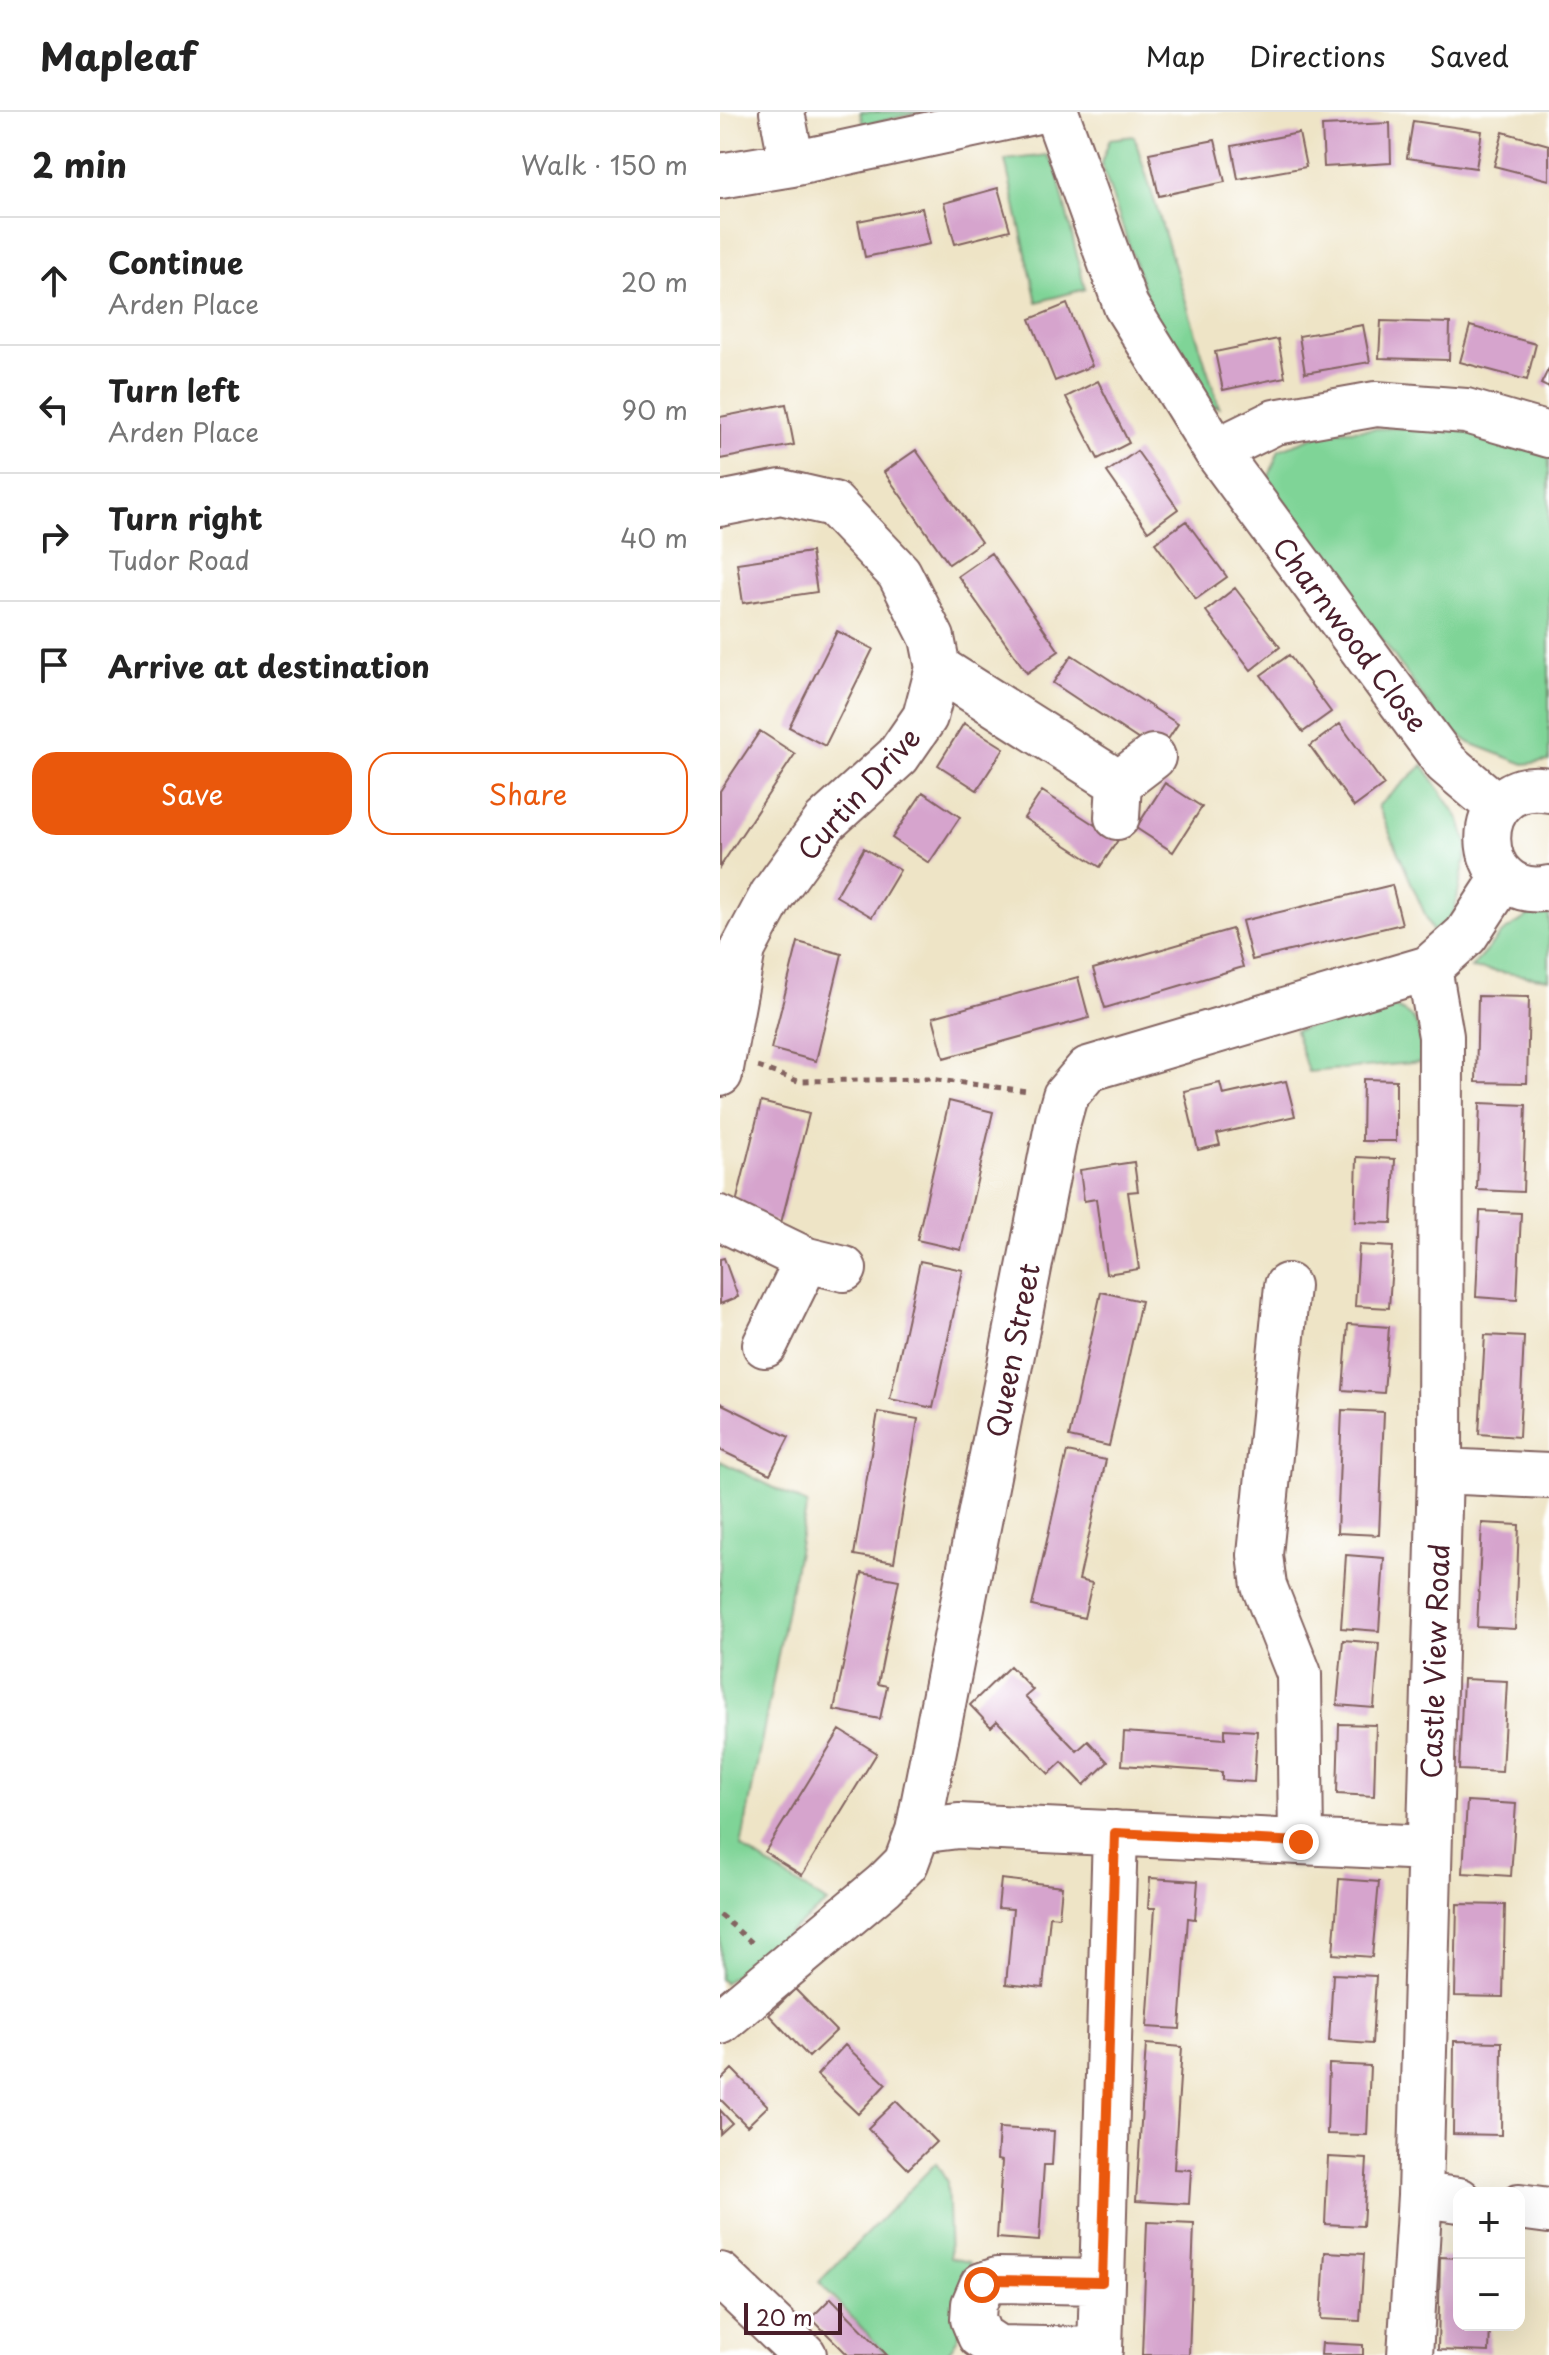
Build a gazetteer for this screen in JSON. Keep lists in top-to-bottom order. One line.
{"streets":{"street":["Charnwood Close","Curtin Drive","Queen Street","Castle View Road"]},"crossings":[["Queen Street","Castle View Road"]],"scale_bar":"20 m","page":{"header":"Mapleaf","nav":["Map","Directions","Saved"],"heading":["2 min","Walk · 150 m"],"list":[["Continue","Arden Place","20 m"],["Turn left","Arden Place","90 m"],["Turn right","Tudor Road","40 m"],"Arrive at destination"],"buttons":["Save","Share"],"map_buttons":["+","−"],"scale":"20 m"}}
